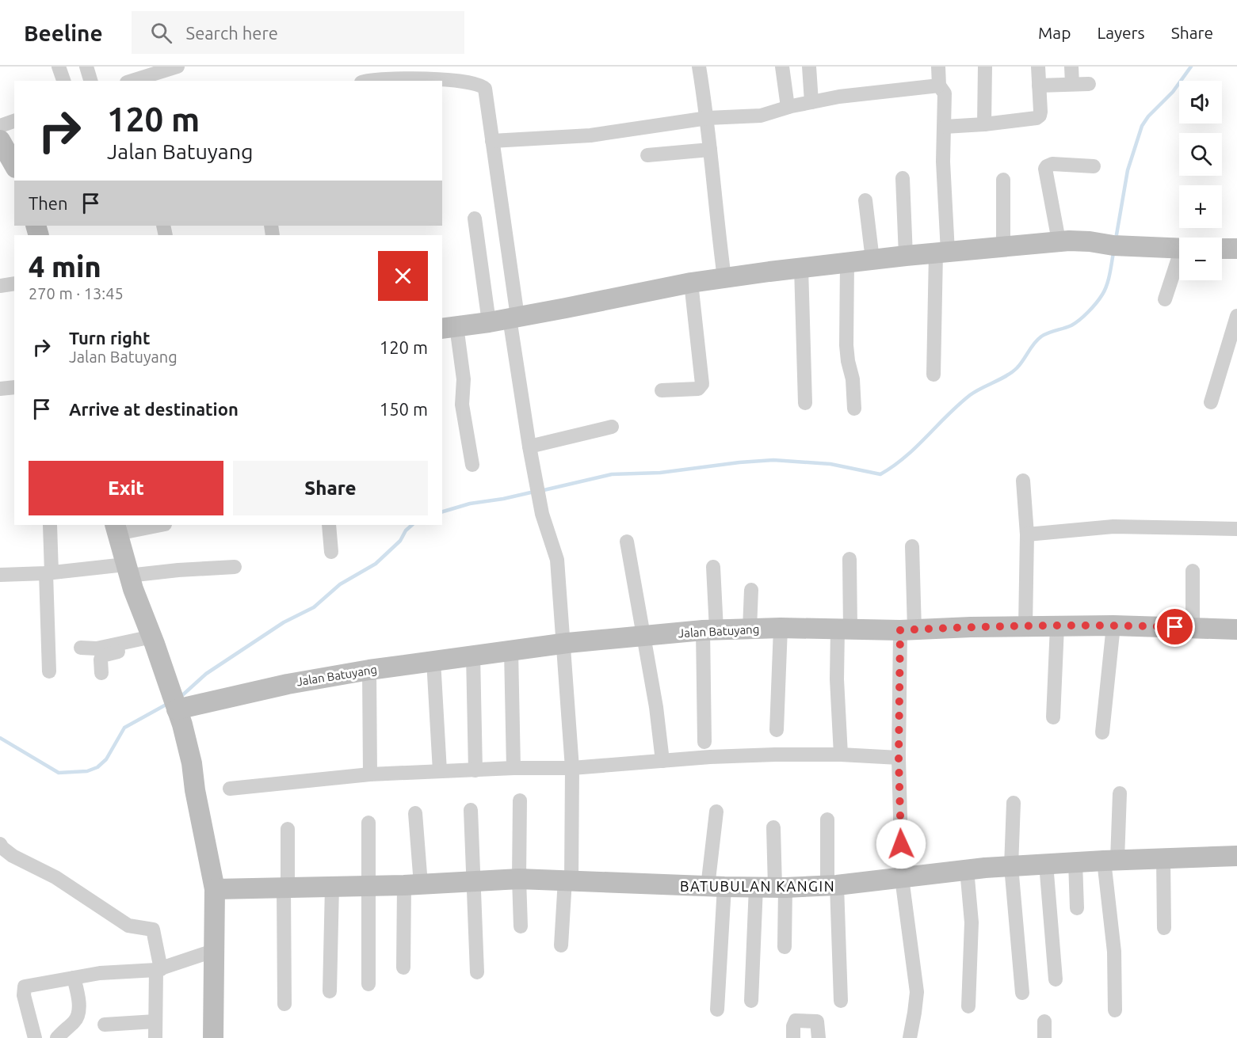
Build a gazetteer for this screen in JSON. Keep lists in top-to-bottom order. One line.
{"streets":{"street":["Jalan Batuyang"]},"districts":["BATUBULAN KANGIN"],"page":{"header":"Beeline","search":"Search here","nav":["Map","Layers","Share"],"map_buttons":["+","−"],"turn":["120 m","Jalan Batuyang"],"then":"Then","heading":["4 min","270 m · 13:45"],"list":[{"name":"Turn right","note":"Jalan Batuyang","value":"120 m"},{"name":"Arrive at destination","value":"150 m"}],"buttons":["Exit","Share"]}}
